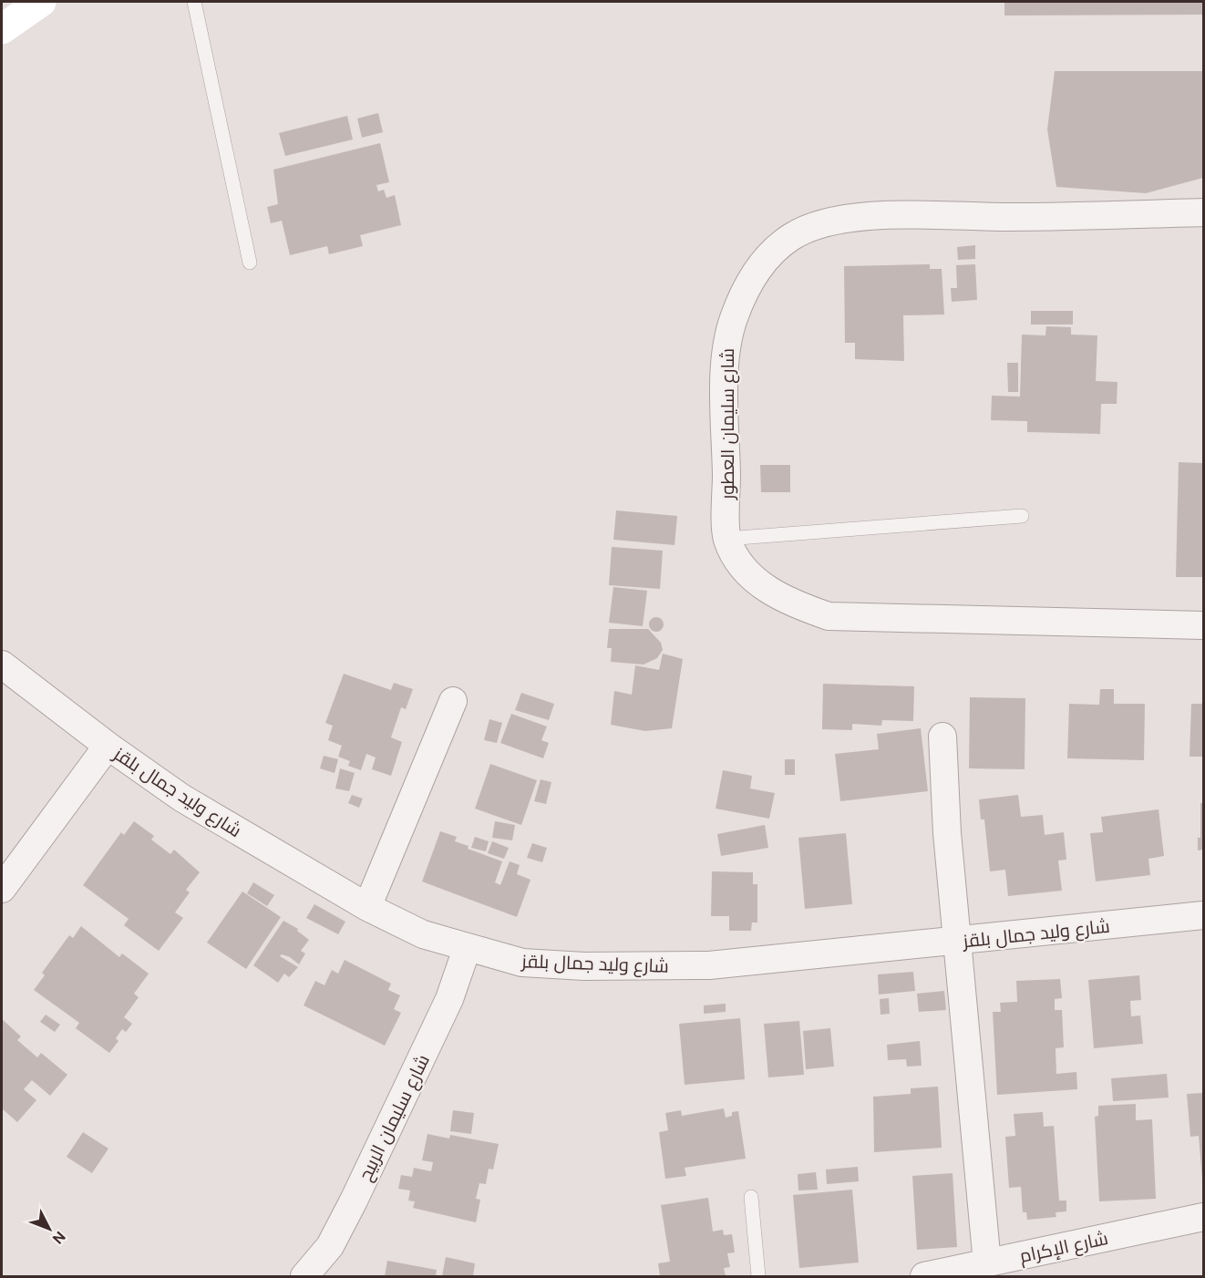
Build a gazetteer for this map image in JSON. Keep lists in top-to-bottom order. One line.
{"streets":{"street":["شارع سليمان العطور","شارع وليد جمال بلقز","شارع سليمان الربيح","شارع الإكرام"]},"crossings":[["شارع وليد جمال بلقز","شارع سليمان الربيح"]],"north":"bottom right"}
